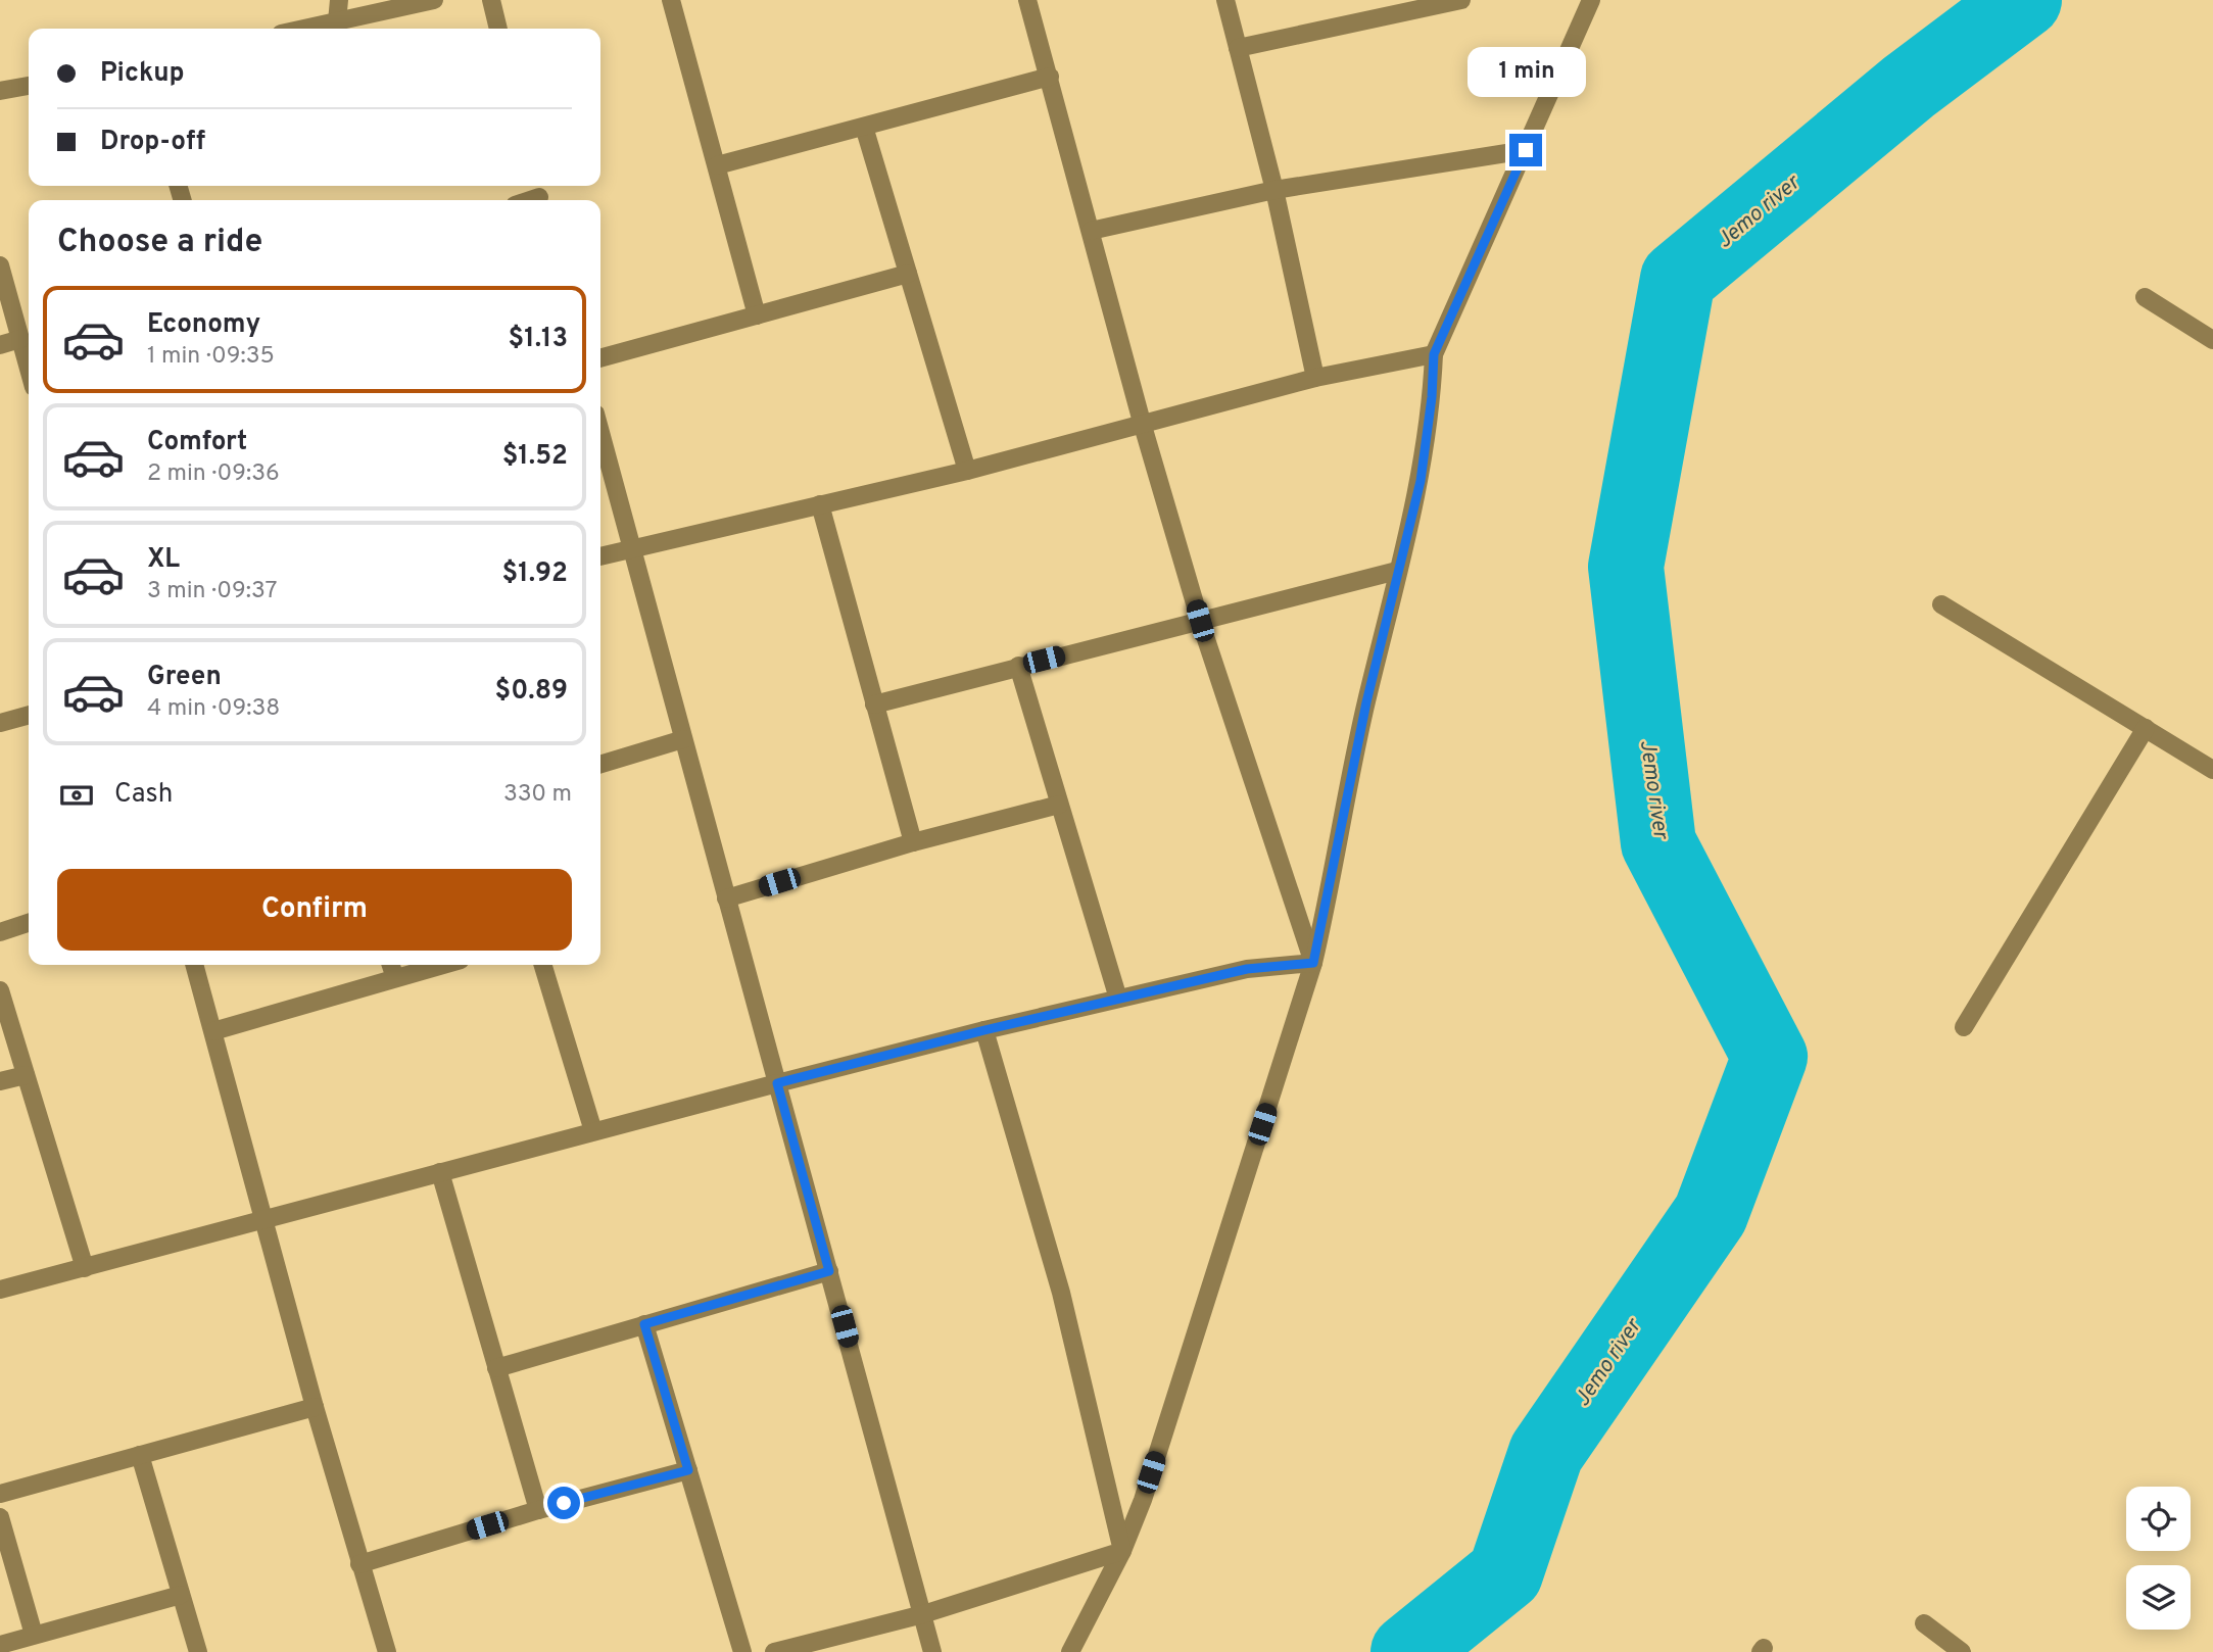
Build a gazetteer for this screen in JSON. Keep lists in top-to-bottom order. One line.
{"water":["Jemo river"],"page":{"banner":["Pickup","Drop-off"],"bubble":"1 min","heading":"Choose a ride","list":[{"name":"Economy","note":"1 min · 09:35","value":"$1.13"},{"name":"Comfort","note":"2 min · 09:36","value":"$1.52"},{"name":"XL","note":"3 min · 09:37","value":"$1.92"},{"name":"Green","note":"4 min · 09:38","value":"$0.89"}],"pay":["Cash","330 m"],"buttons":"Confirm"}}
